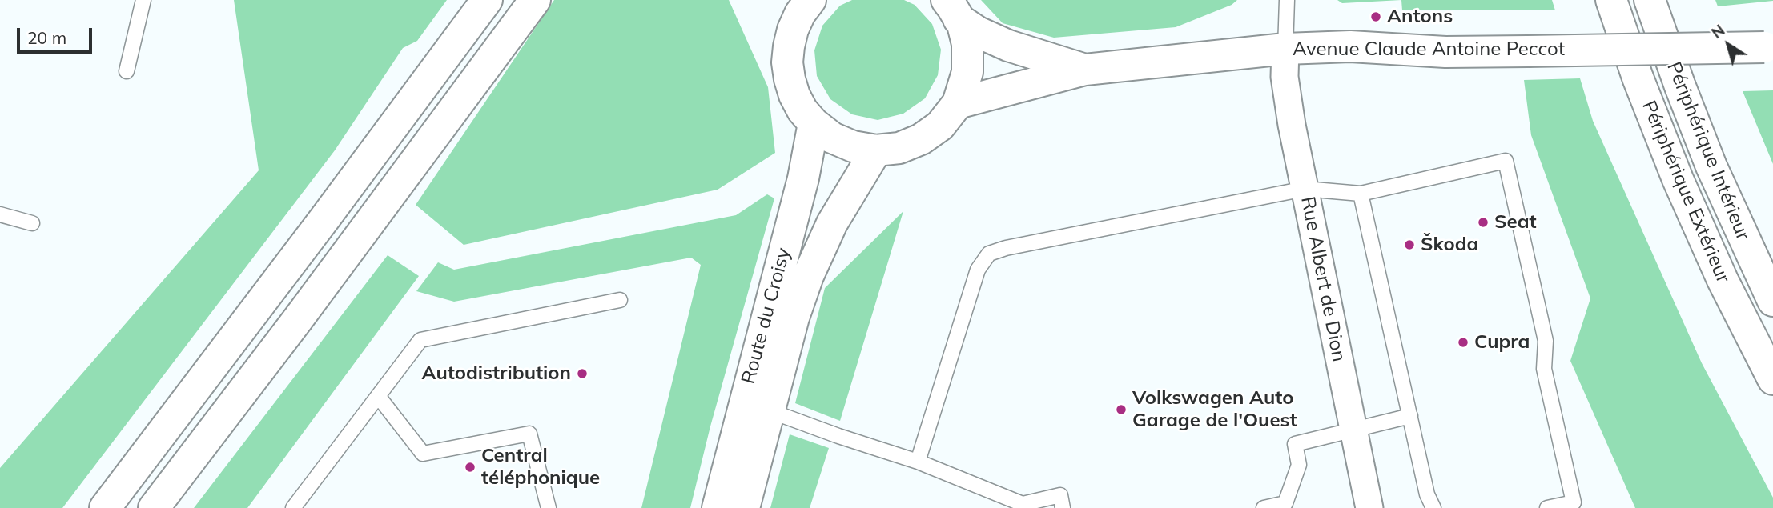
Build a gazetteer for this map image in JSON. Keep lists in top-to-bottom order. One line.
{"streets":{"main road":["Avenue Claude Antoine Peccot","Périphérique Intérieur","Périphérique Extérieur","Route du Croisy"],"street":["Rue Albert de Dion"]},"crossings":[["Avenue Claude Antoine Peccot","Rue Albert de Dion"]],"places":["Antons","Seat","Škoda","Cupra","Autodistribution","Volkswagen Auto Garage de l'Ouest","Central téléphonique"],"scale_bar":"20 m","north":"top left"}
